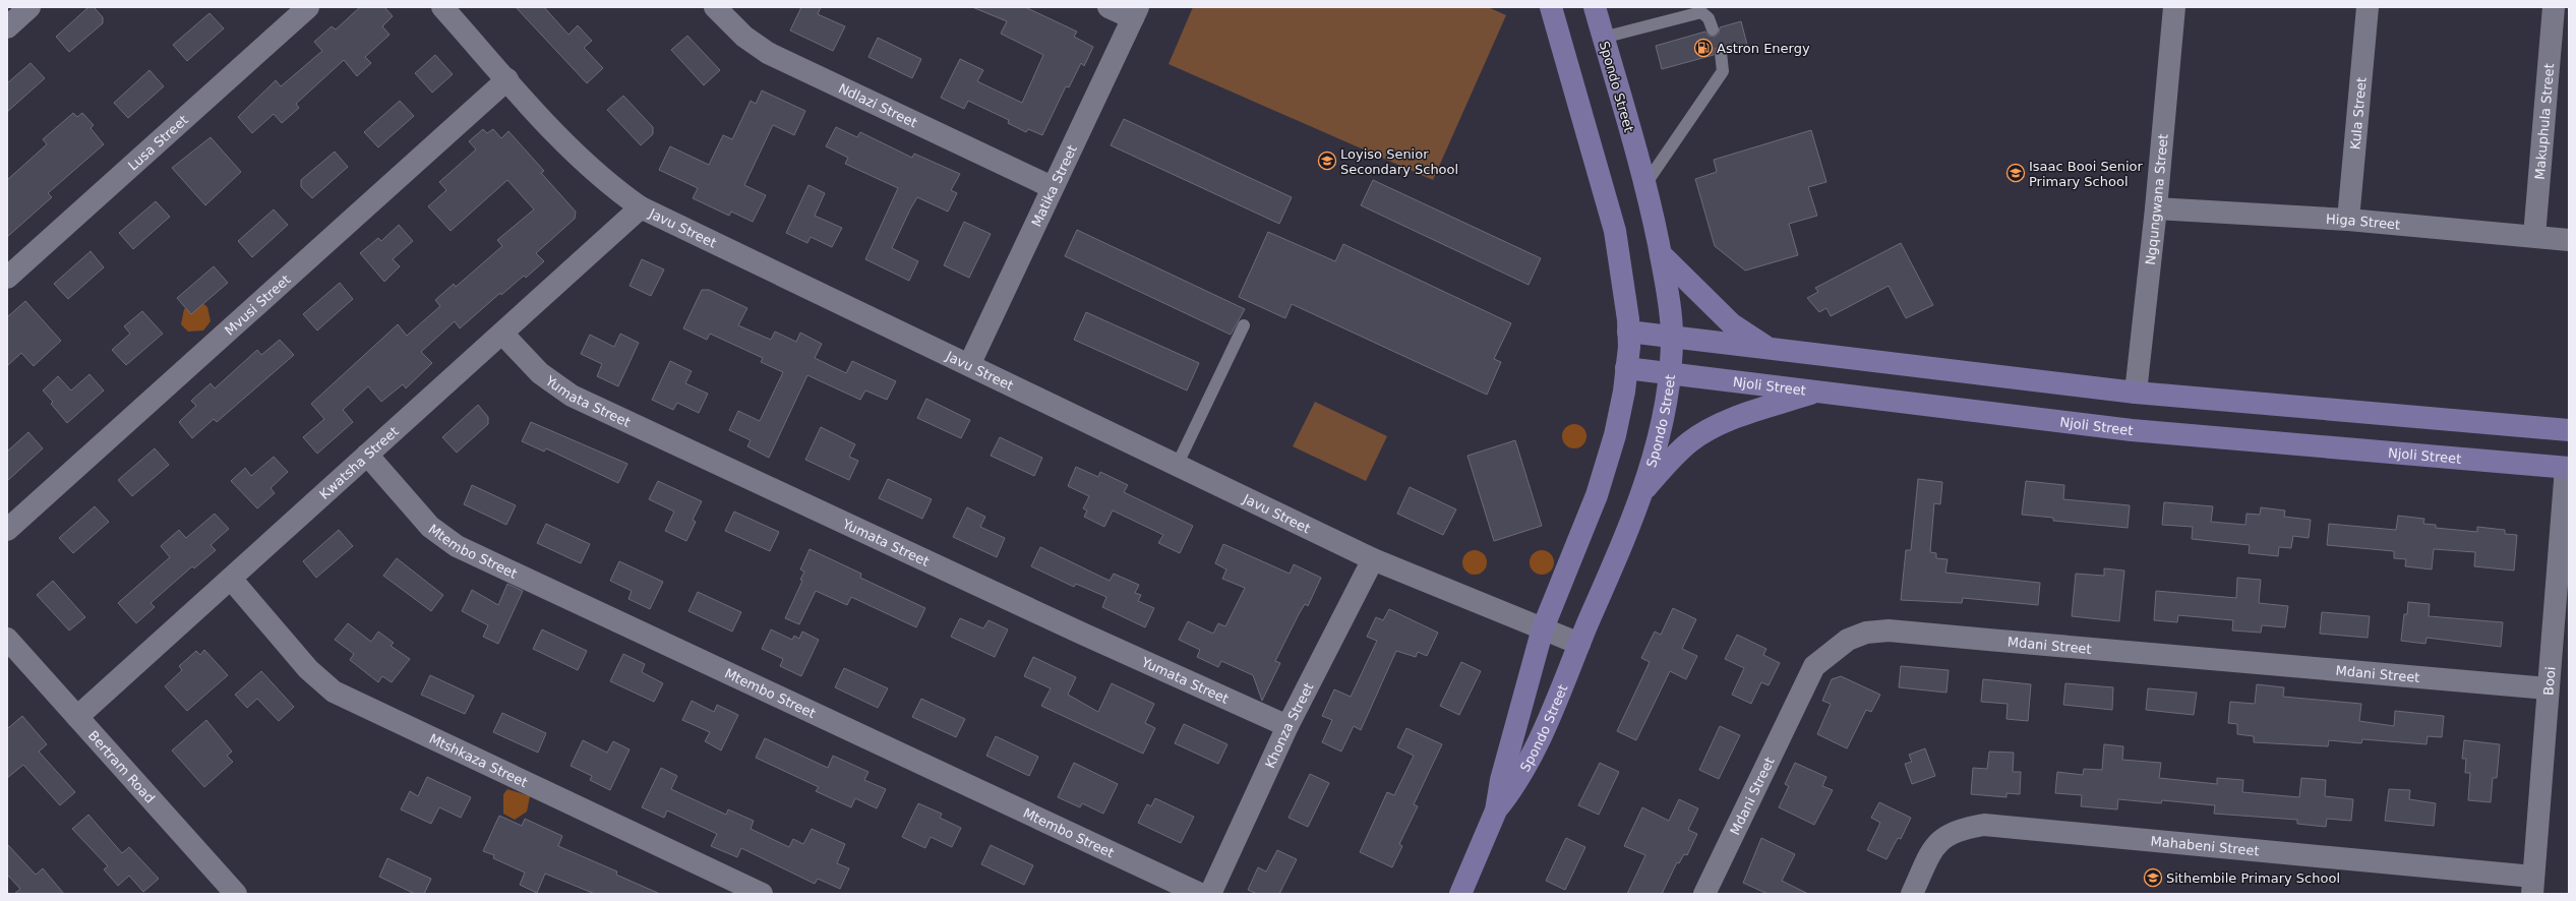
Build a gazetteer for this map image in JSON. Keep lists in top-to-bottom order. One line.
{"streets":{"main road":["Spondo Street","Njoli Street"],"street":["Ndlazi Street","Kula Street","Makuphula Street","Lusa Street","Matika Street","Ngqungwana Street","Higa Street","Javu Street","Mvusi Street","Yumata Street","Kwatsha Street","Mtembo Street","Mdani Street","Booi","Khonza Street","Mtshkaza Street","Bertram Road","Mahabeni Street"]},"crossings":[["Spondo Street","Javu Street"],["Spondo Street","Njoli Street"],["Ndlazi Street","Matika Street"],["Kula Street","Higa Street"],["Makuphula Street","Higa Street"],["Matika Street","Javu Street"],["Ngqungwana Street","Higa Street"],["Javu Street","Mvusi Street"],["Javu Street","Kwatsha Street"],["Javu Street","Khonza Street"],["Njoli Street","Booi"],["Yumata Street","Kwatsha Street"],["Yumata Street","Khonza Street"],["Kwatsha Street","Mtembo Street"],["Kwatsha Street","Mtshkaza Street"],["Kwatsha Street","Bertram Road"],["Mdani Street","Booi"],["Booi","Mahabeni Street"]],"places":{"fuel station":["Astron Energy"],"school or university":["Loyiso Senior Secondary School","Isaac Booi Senior Primary School","Sithembile Primary School"]}}
